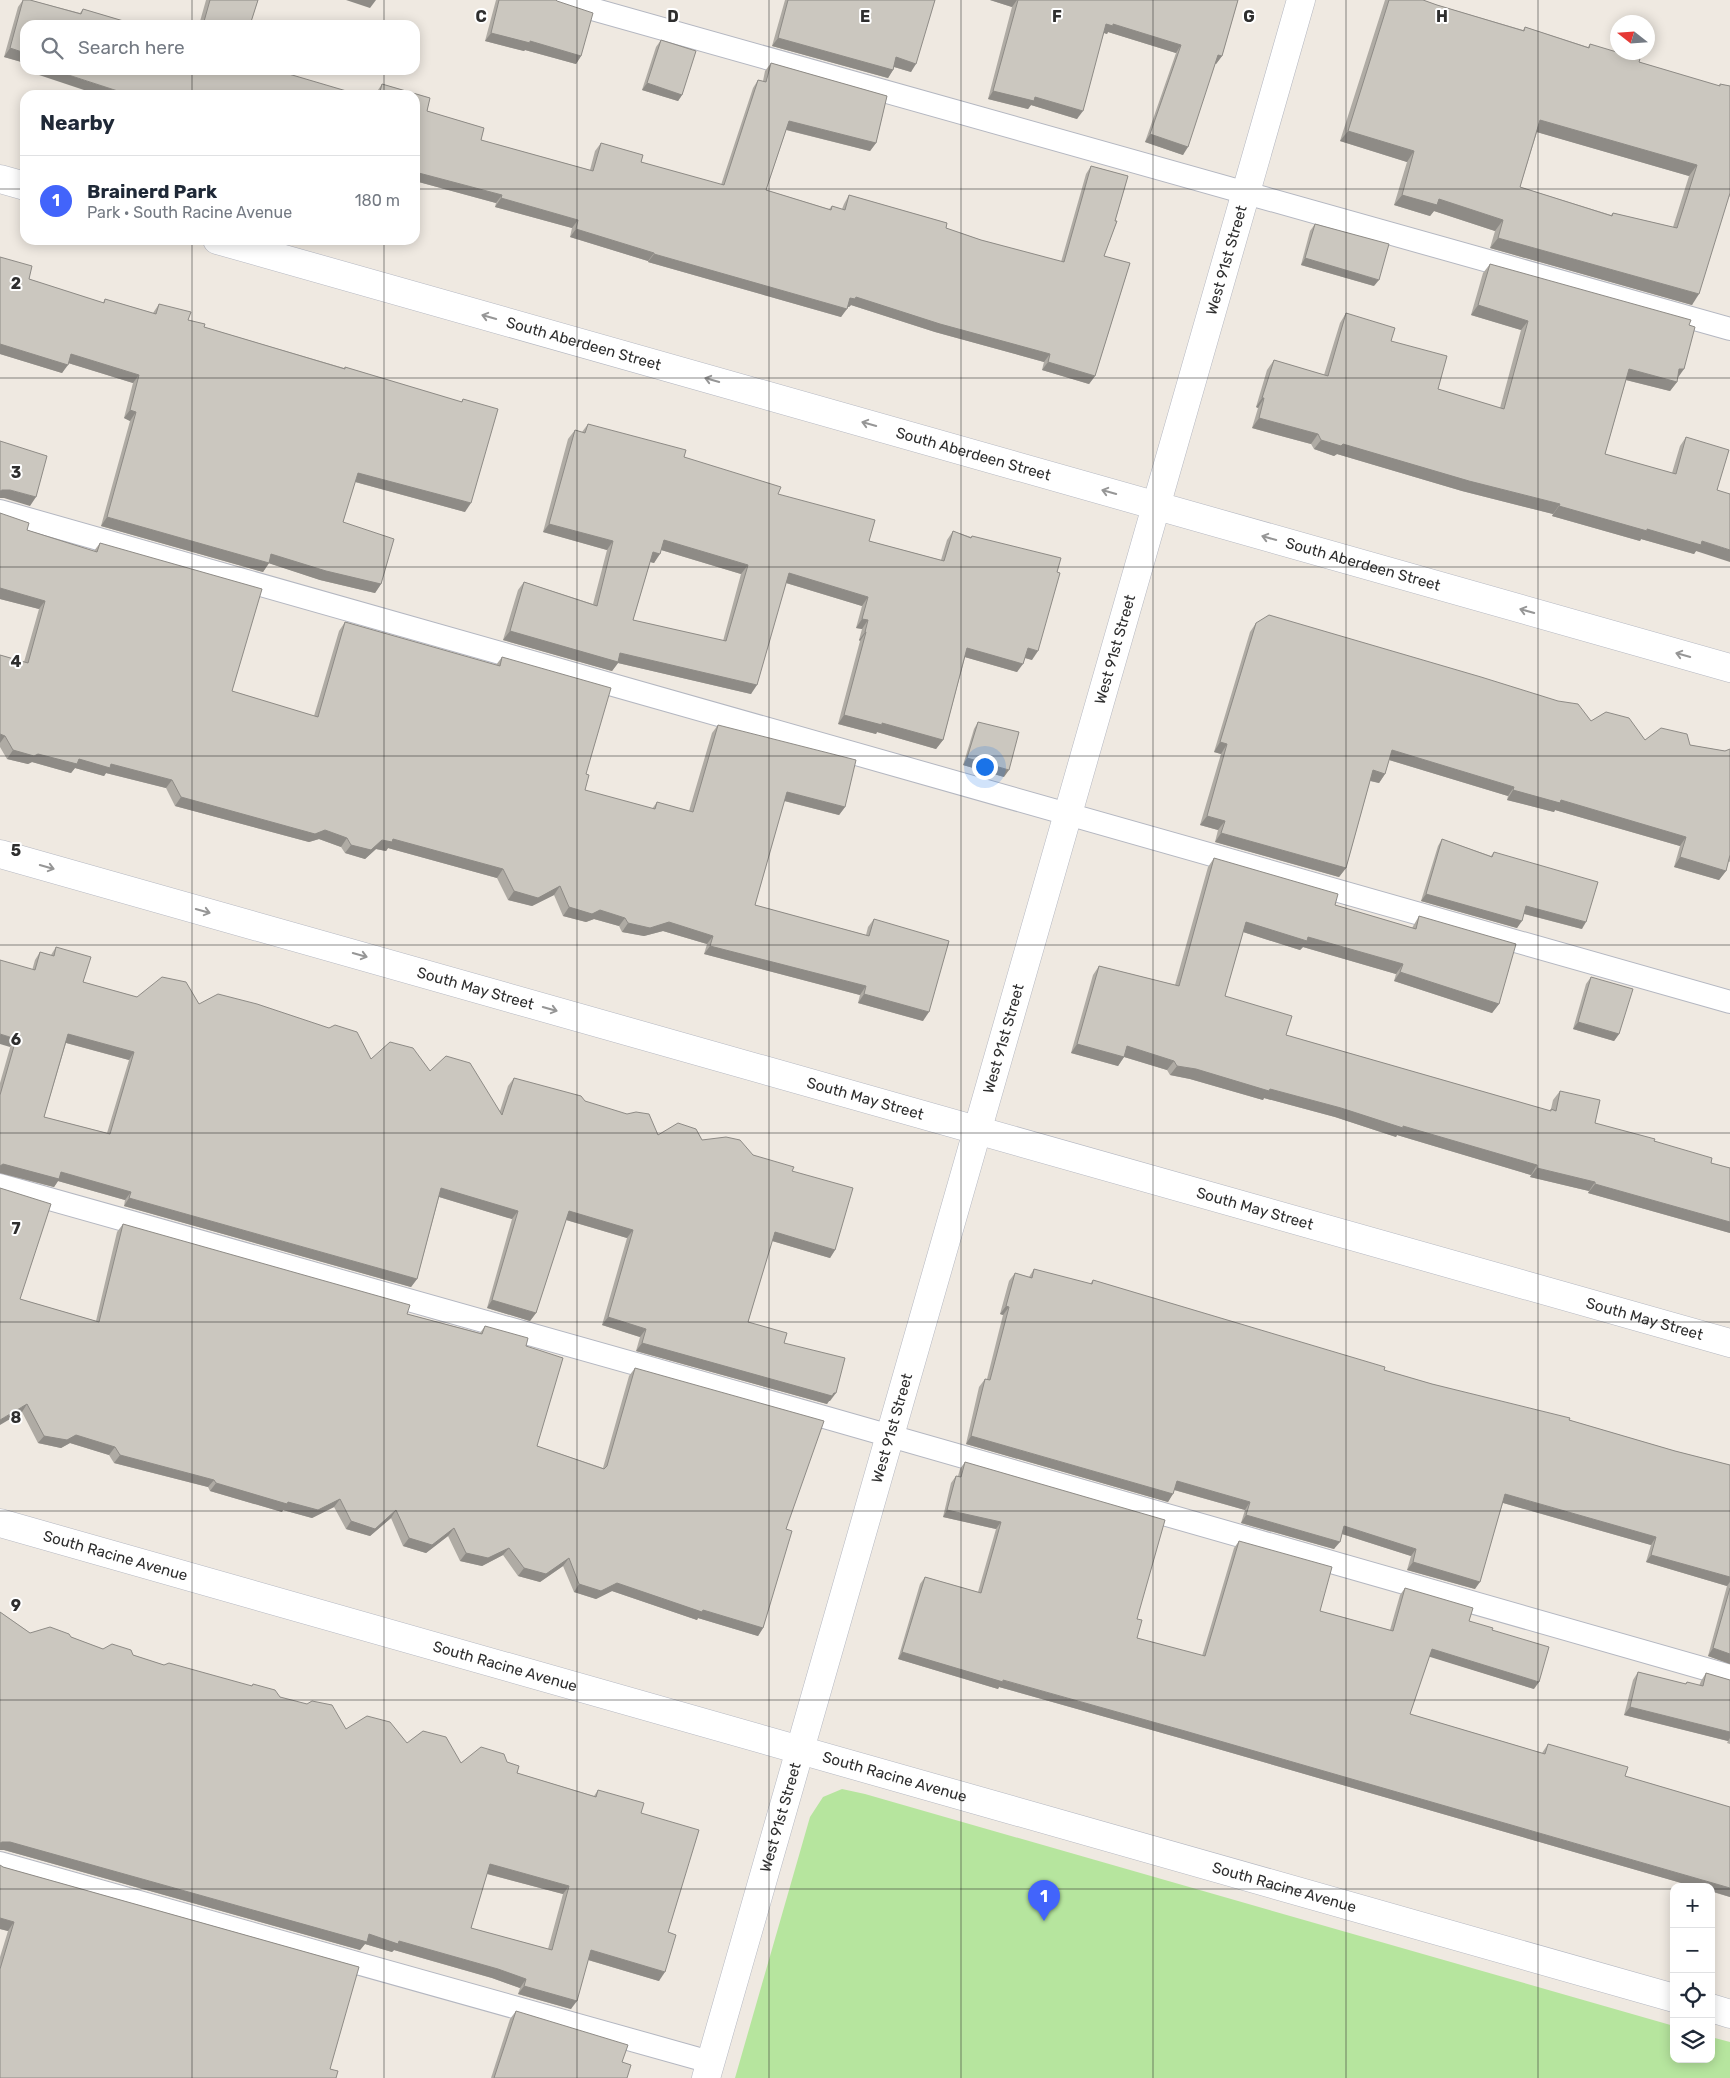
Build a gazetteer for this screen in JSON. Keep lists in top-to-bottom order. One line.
{"streets":{"street":["West 91st Street","South Aberdeen Street","South May Street","South Racine Avenue"]},"crossings":[["West 91st Street","South Aberdeen Street"],["West 91st Street","South May Street"],["West 91st Street","South Racine Avenue"]],"one_way":["South Aberdeen Street","South May Street"],"north":"left","page":{"search":"Search here","heading":"Nearby","list":[{"mark":"1","name":"Brainerd Park","note":"Park · South Racine Avenue","value":"180 m"}],"pins":"1","map_buttons":["+","−"]},"grid":{"columns":["C","D","E","F","G","H"],"rows":["2","3","4","5","6","7","8","9"]}}
